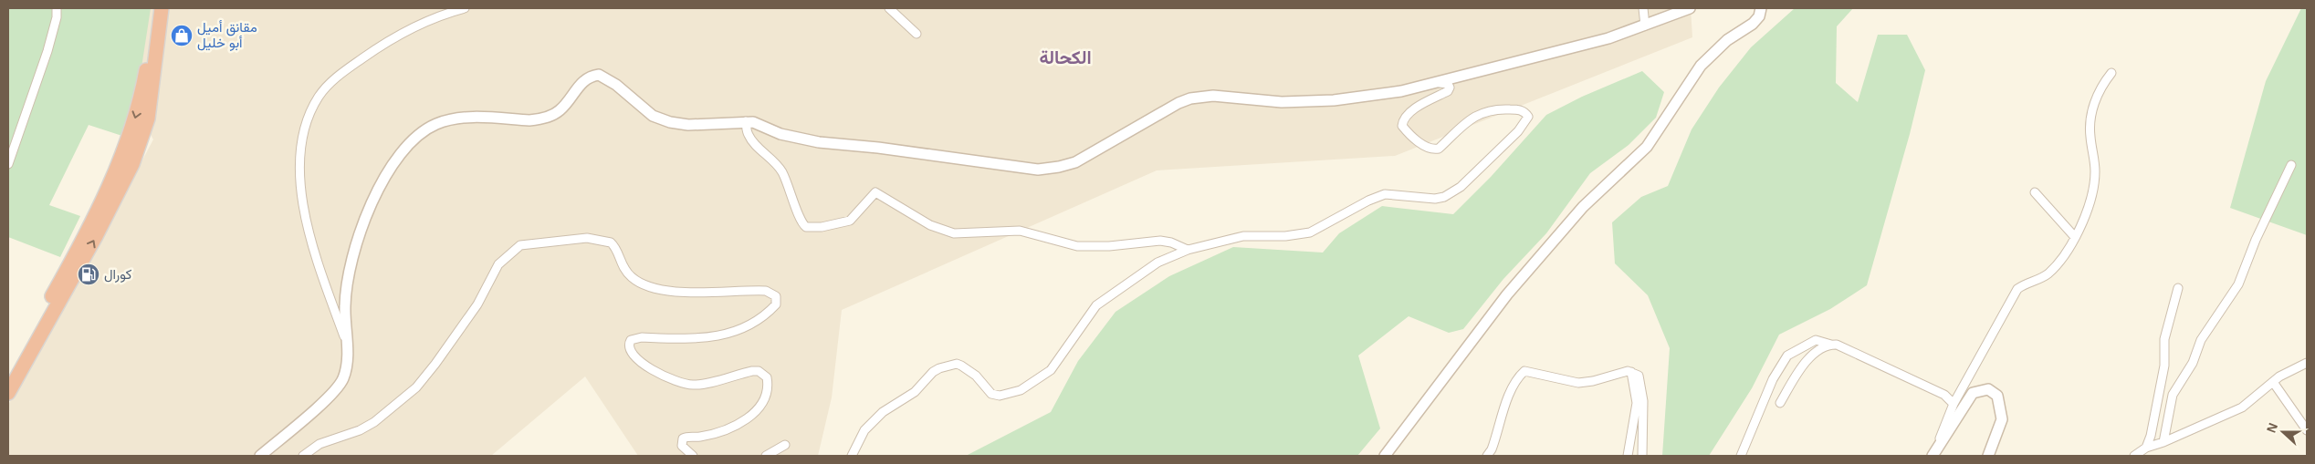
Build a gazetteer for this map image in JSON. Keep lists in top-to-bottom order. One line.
{"districts":["الكحالة"],"places":{"shop":["مقانق أميل أبو خليل"],"fuel station":["كورال"]},"north":"left"}
